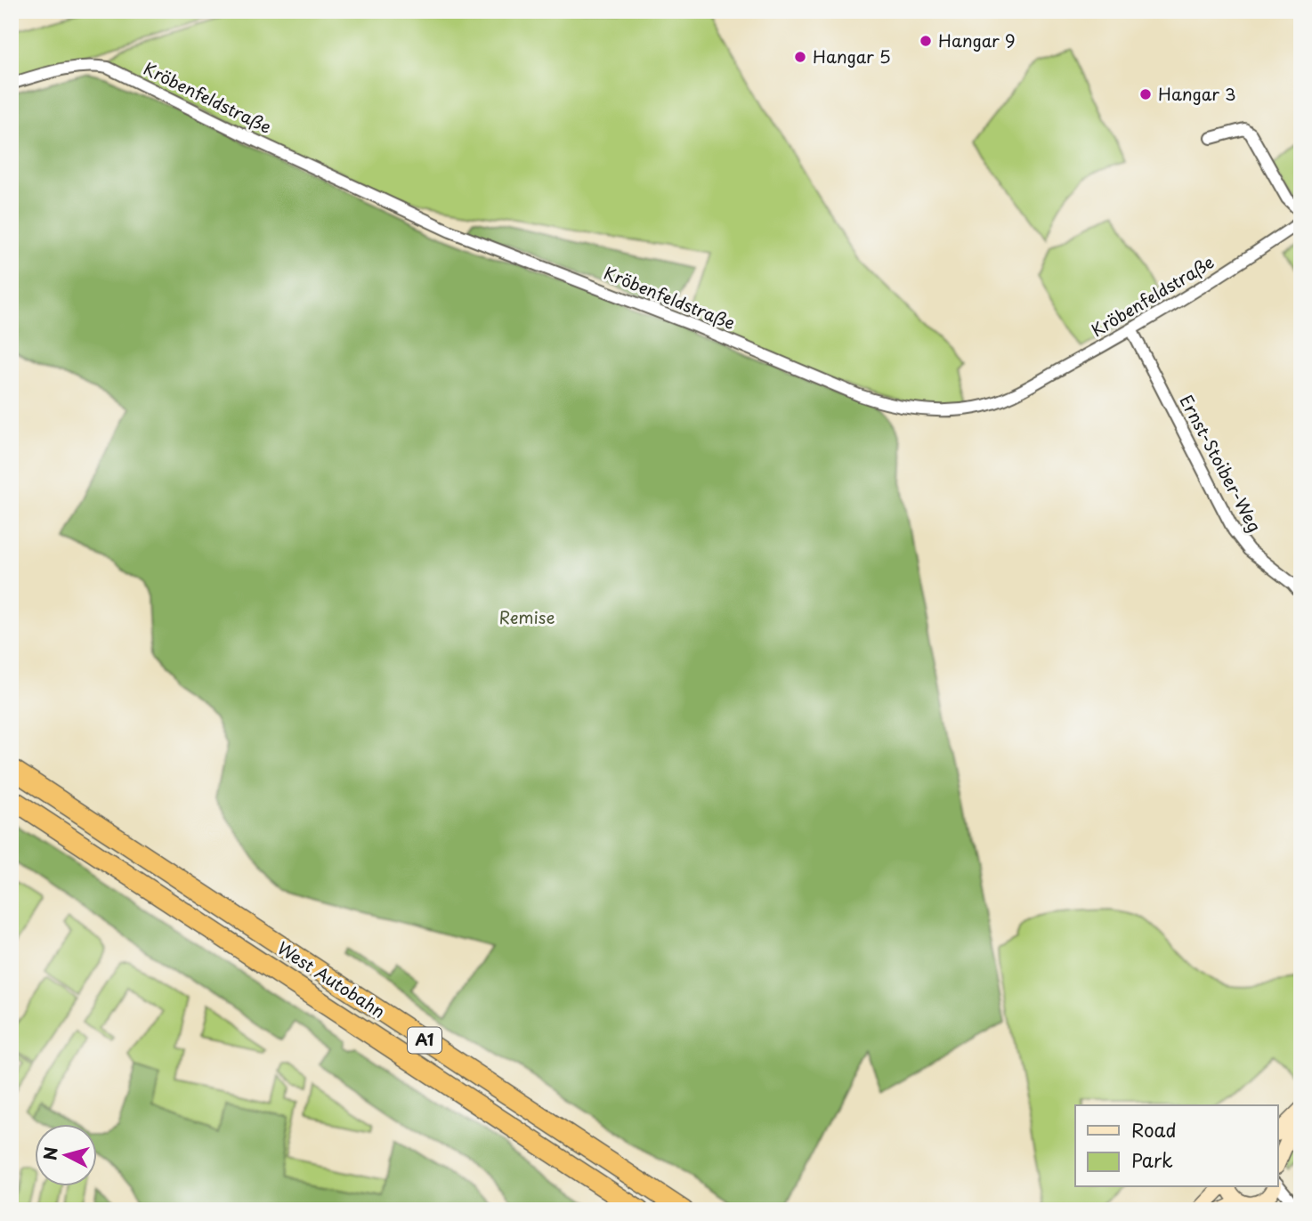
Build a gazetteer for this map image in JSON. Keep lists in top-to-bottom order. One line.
{"streets":{"highway":["West Autobahn","A1"],"street":["Kröbenfeldstraße","Ernst-Stoiber-Weg"]},"crossings":[["Kröbenfeldstraße","Ernst-Stoiber-Weg"]],"parks":["Remise"],"places":["Hangar 9","Hangar 5","Hangar 3"],"legend":["Road","Park"],"north":"left"}
